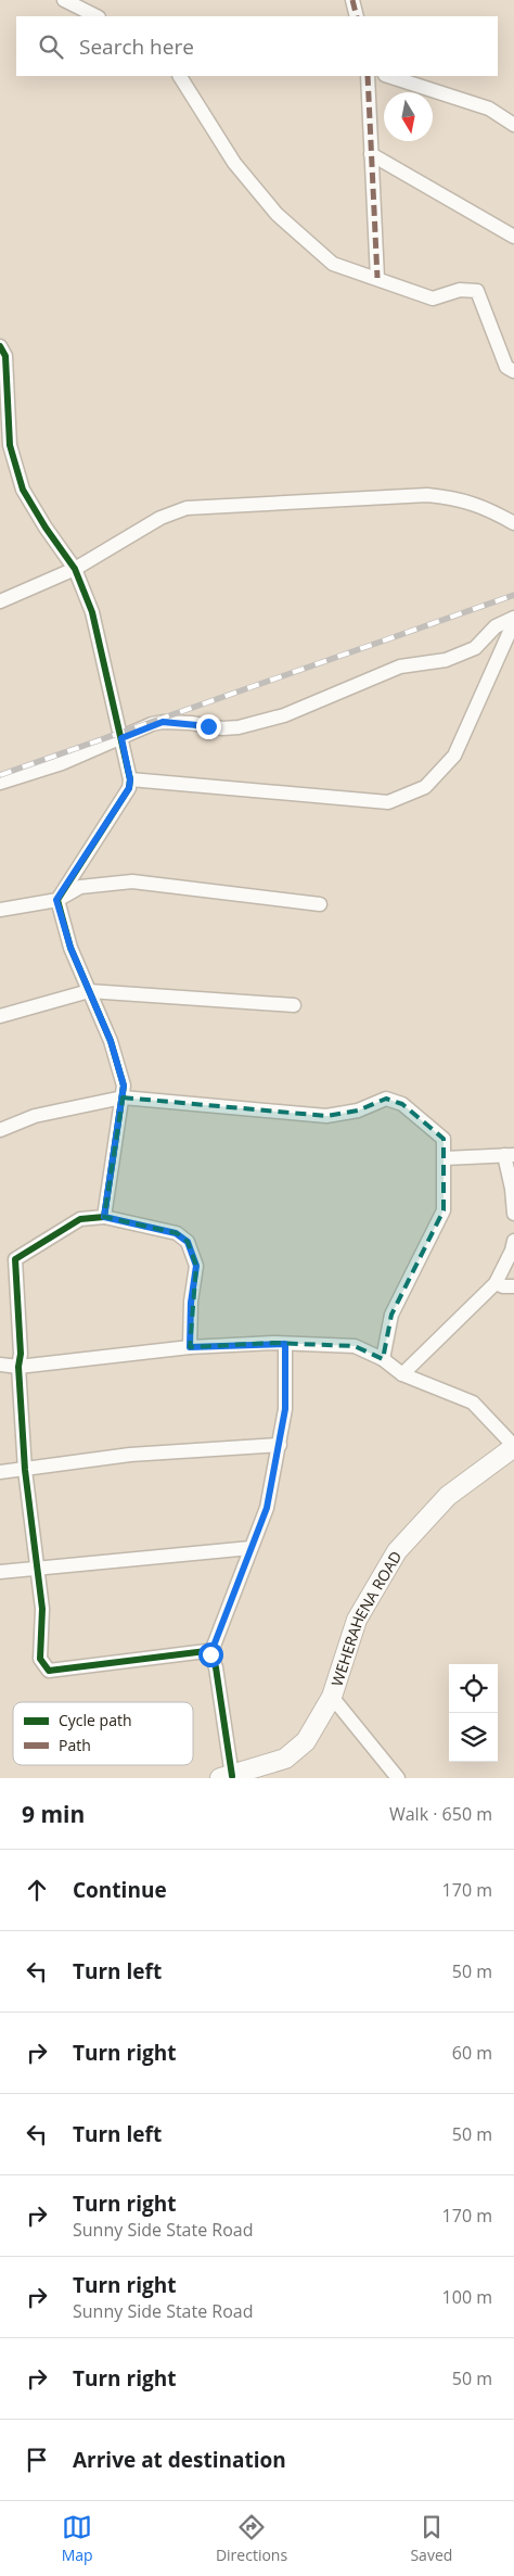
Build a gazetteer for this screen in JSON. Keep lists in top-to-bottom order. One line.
{"streets":{"main road":["WEHERAHENA ROAD"]},"legend":["Cycle path","Path"],"north":"bottom","page":{"search":"Search here","heading":["9 min","Walk · 650 m"],"list":[["Continue","170 m"],["Turn left","50 m"],["Turn right","60 m"],["Turn left","50 m"],["Turn right","Sunny Side State Road","170 m"],["Turn right","Sunny Side State Road","100 m"],["Turn right","50 m"],"Arrive at destination"],"nav":["Map","Directions","Saved"]}}
